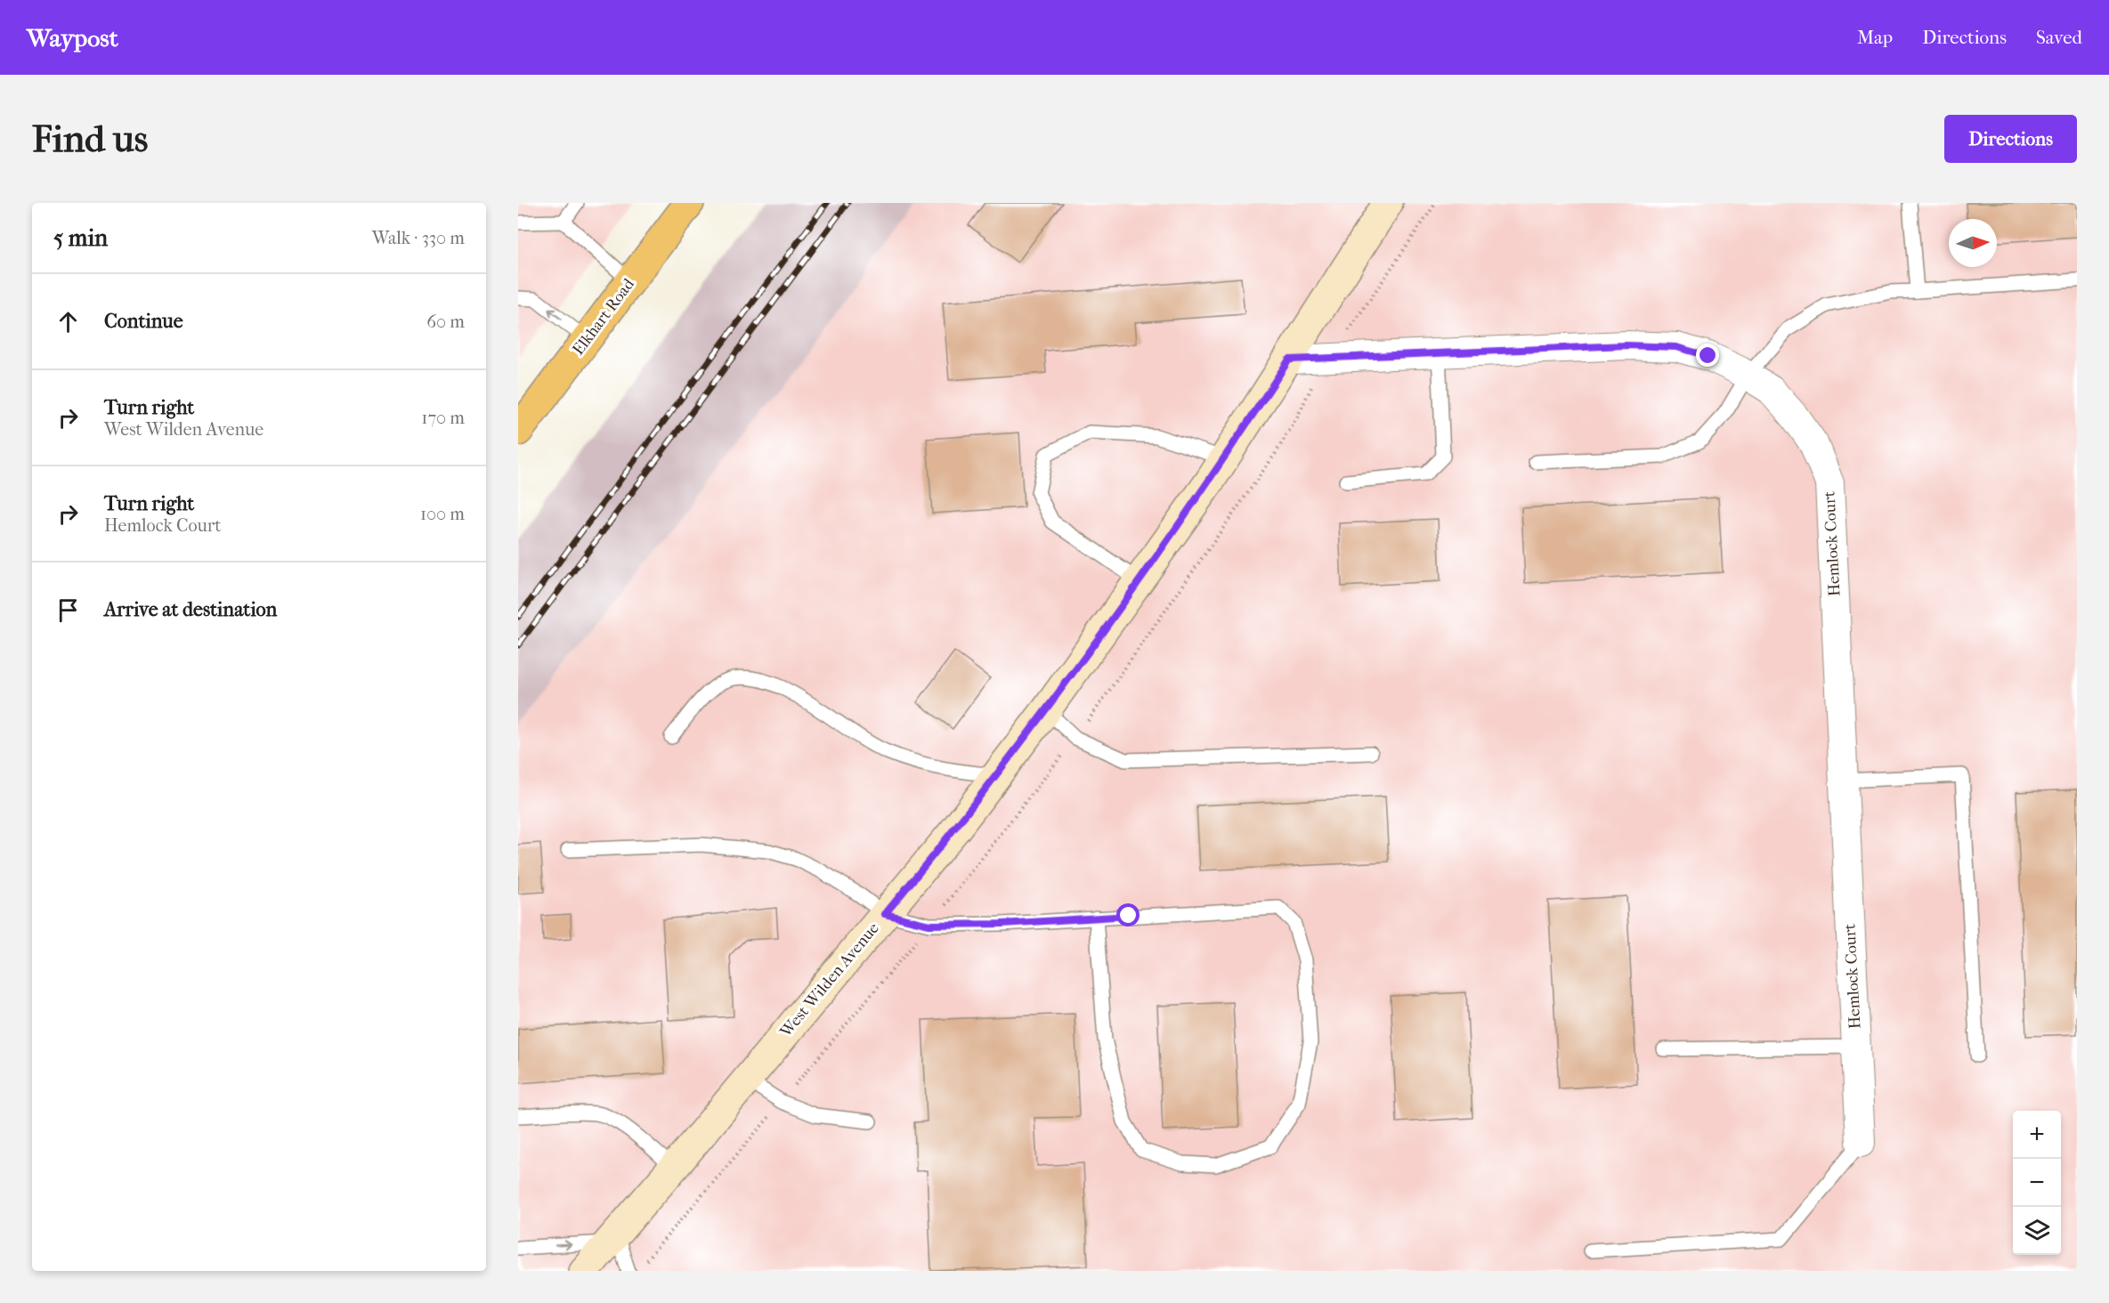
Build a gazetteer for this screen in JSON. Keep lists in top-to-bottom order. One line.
{"streets":{"highway":["Elkhart Road"],"street":["Hemlock Court","West Wilden Avenue"]},"crossings":[["Hemlock Court","West Wilden Avenue"]],"north":"right","page":{"header":"Waypost","nav":["Map","Directions","Saved"],"buttons":"Directions","title":"Find us","heading":["5 min","Walk · 330 m"],"list":[["Continue","60 m"],["Turn right","West Wilden Avenue","170 m"],["Turn right","Hemlock Court","100 m"],"Arrive at destination"],"map_buttons":["+","−"]}}
